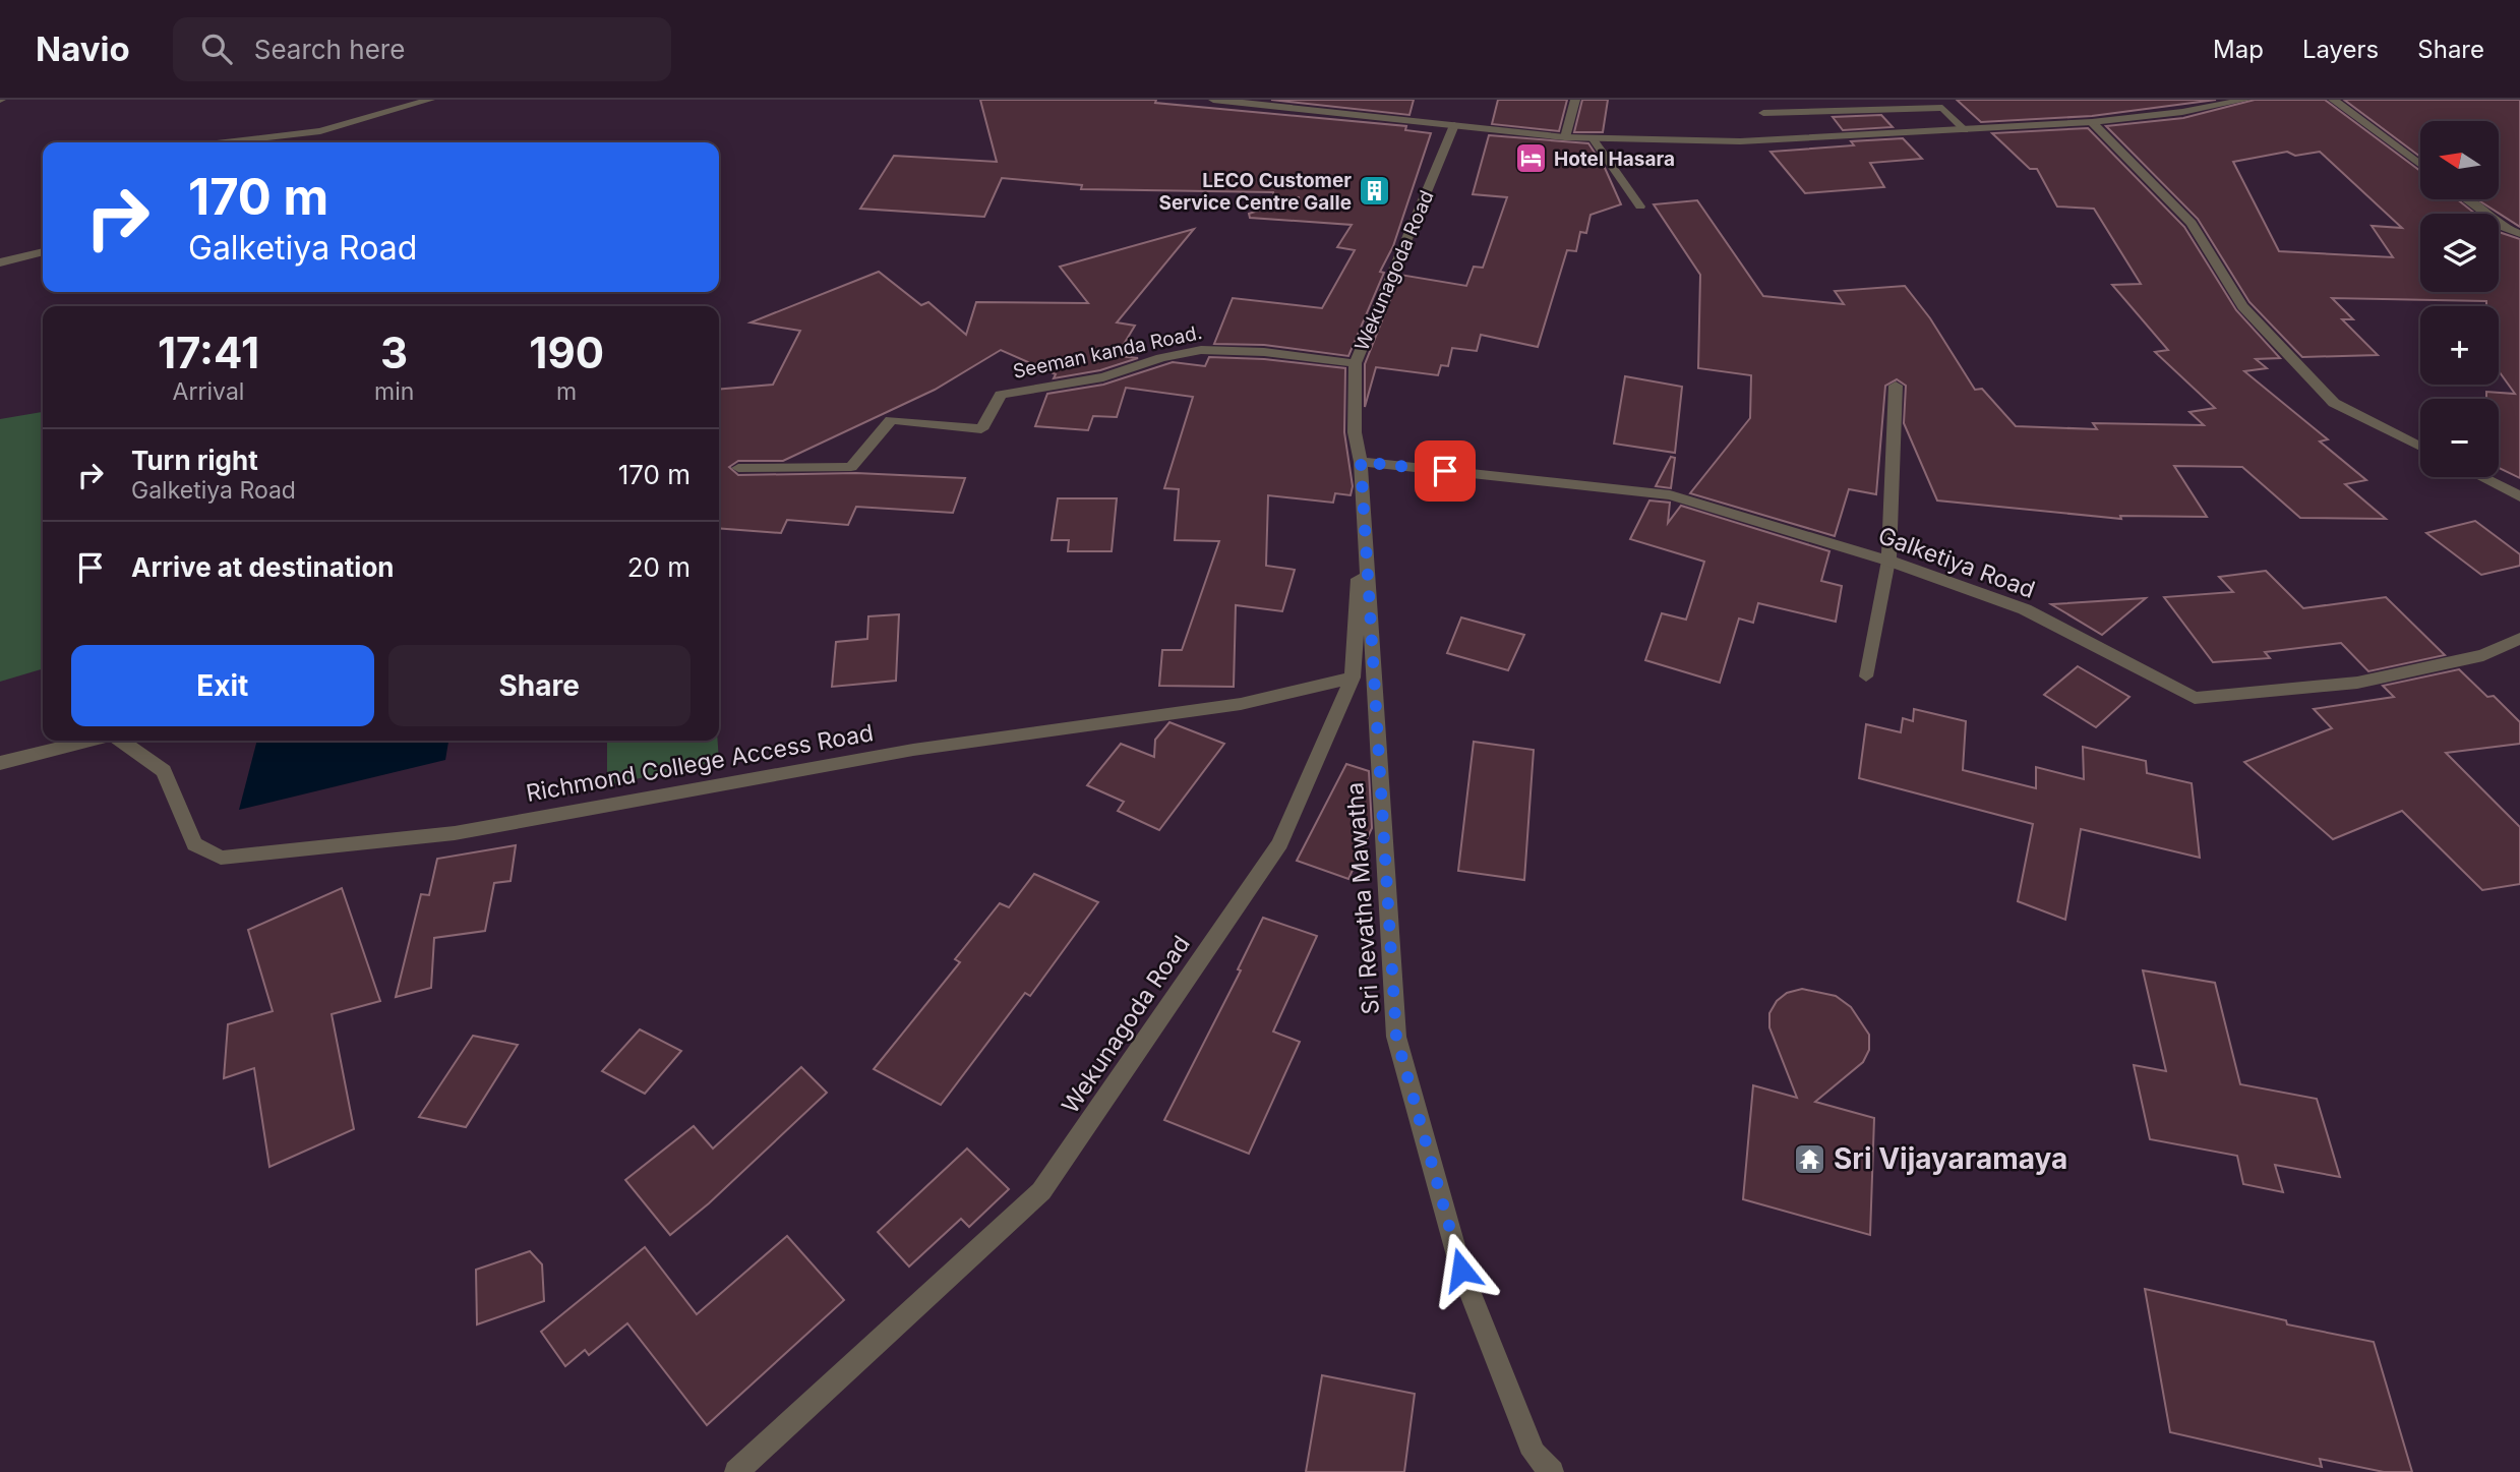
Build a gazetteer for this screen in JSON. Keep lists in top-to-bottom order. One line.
{"streets":{"street":["Wekunagoda Road","Seeman kanda Road.","Galketiya Road","Richmond College Access Road","Sri Revatha Mawatha"]},"crossings":[["Wekunagoda Road","Seeman kanda Road."],["Wekunagoda Road","Galketiya Road"],["Wekunagoda Road","Richmond College Access Road"],["Wekunagoda Road","Sri Revatha Mawatha"],["Galketiya Road","Sri Revatha Mawatha"]],"places":{"hotel":["Hotel Hasara"],"building":["LECO Customer Service Centre Galle"],"temple":["Sri Vijayaramaya"]},"north":"left","page":{"header":"Navio","search":"Search here","nav":["Map","Layers","Share"],"map_buttons":["+","−"],"turn":["170 m","Galketiya Road"],"eta":["17:41","Arrival","3","min","190","m"],"list":[{"name":"Turn right","note":"Galketiya Road","value":"170 m"},{"name":"Arrive at destination","value":"20 m"}],"buttons":["Exit","Share"]}}
